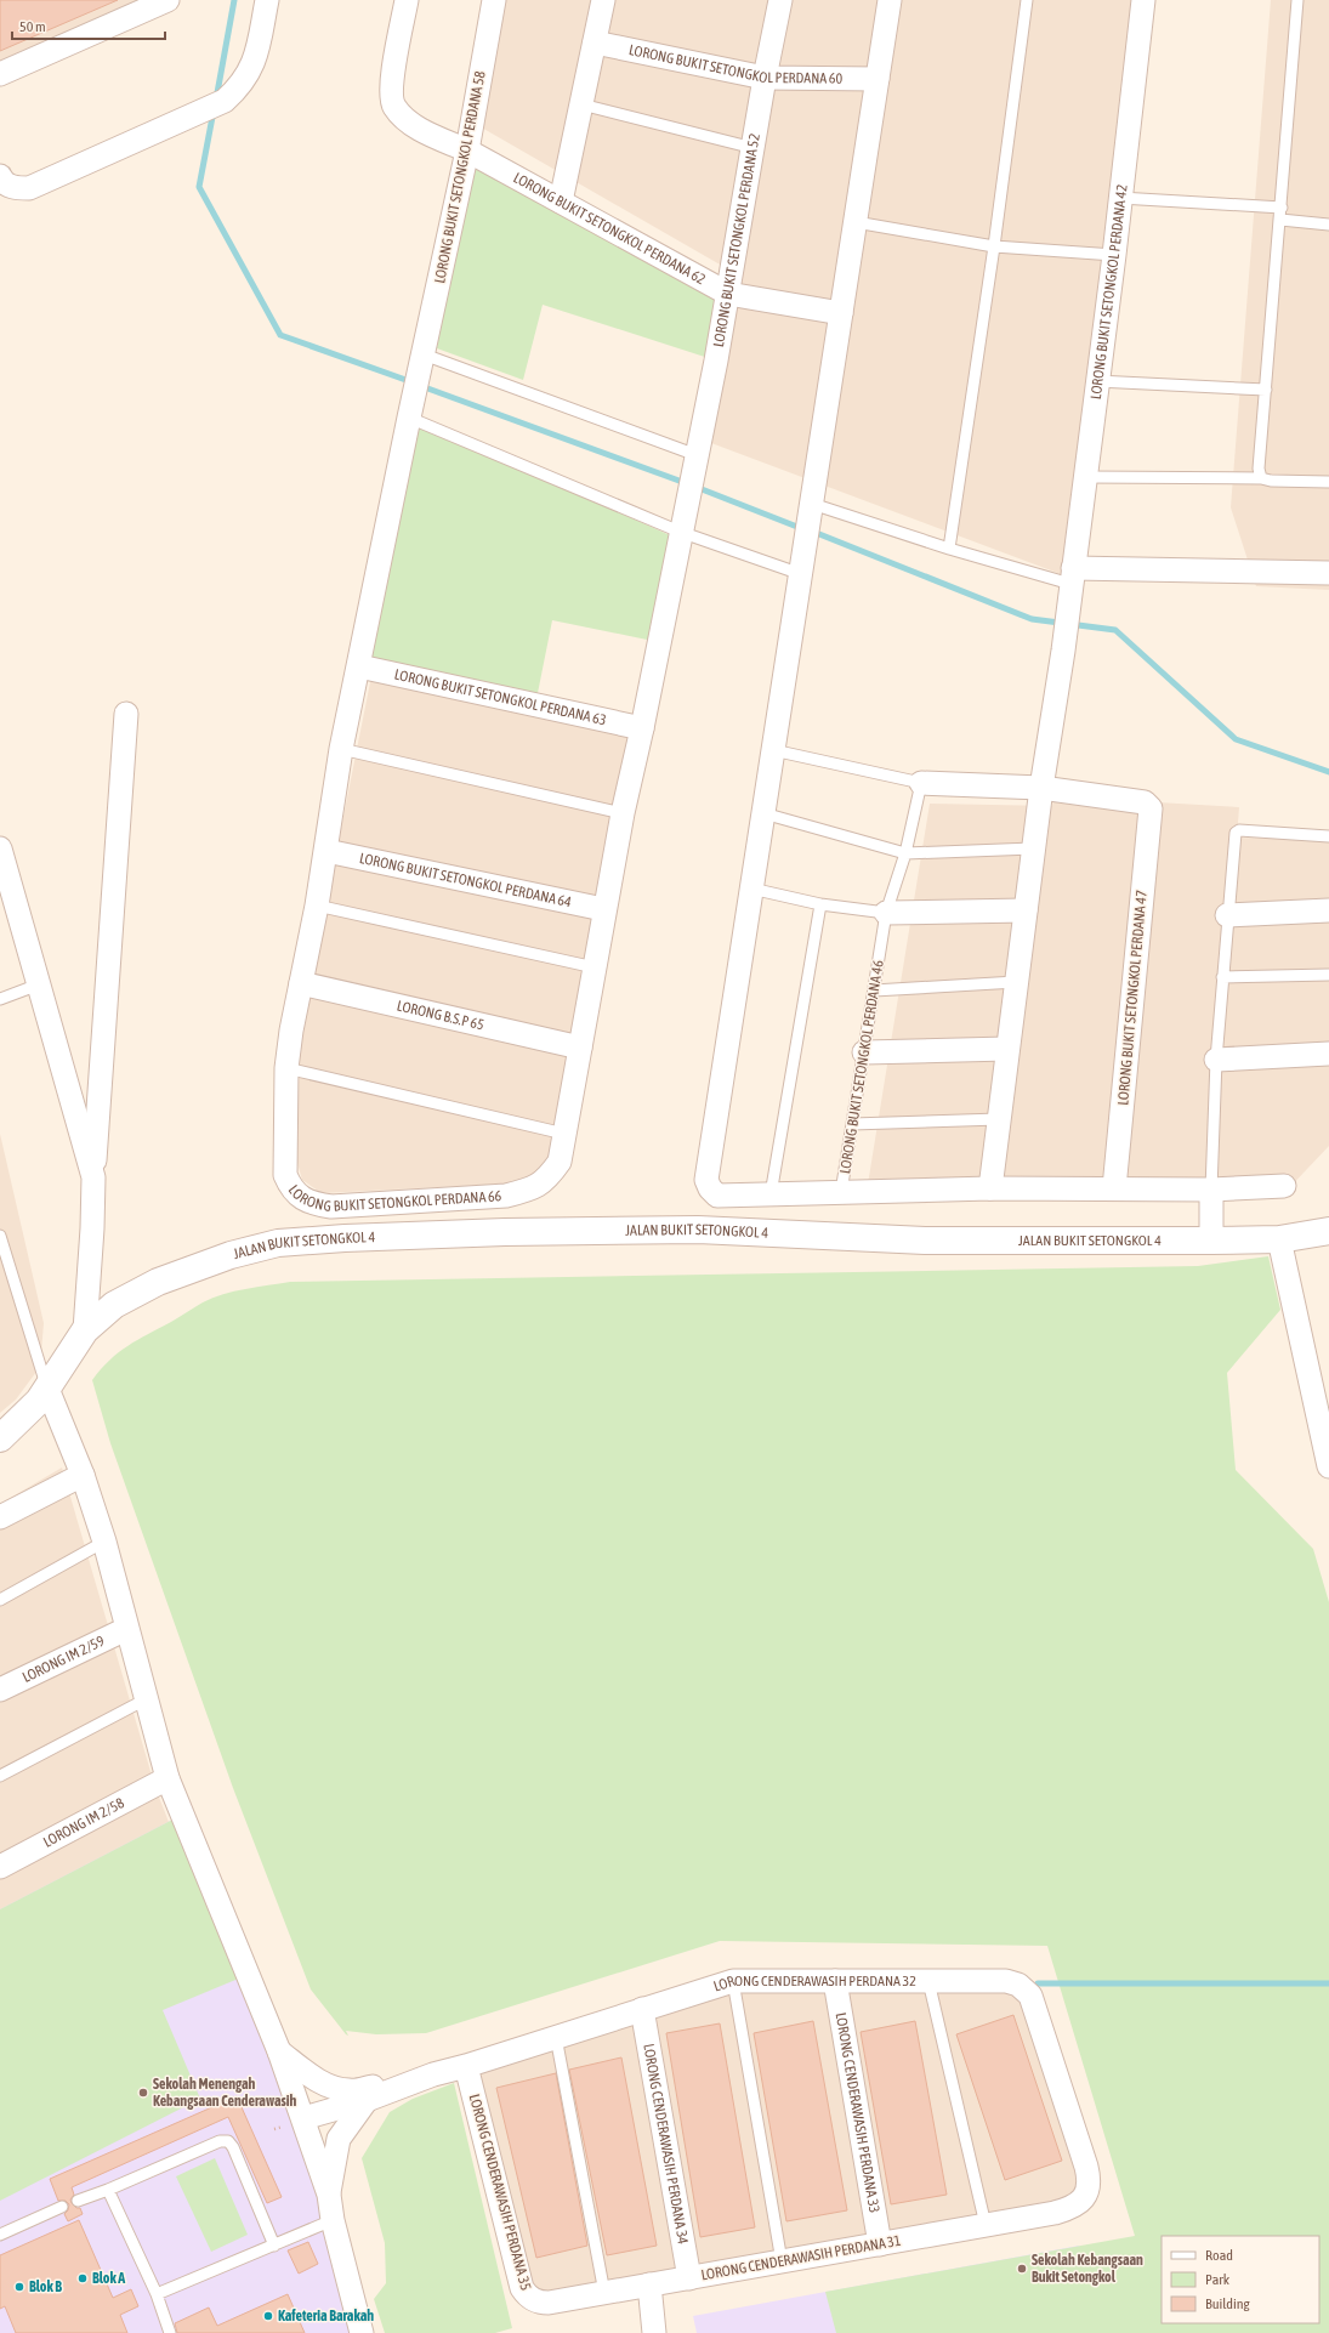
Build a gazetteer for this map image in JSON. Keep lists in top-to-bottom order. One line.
{"streets":{"street":["LORONG BUKIT SETONGKOL PERDANA 60","LORONG BUKIT SETONGKOL PERDANA 58","LORONG BUKIT SETONGKOL PERDANA 62","LORONG BUKIT SETONGKOL PERDANA 52","LORONG BUKIT SETONGKOL PERDANA 42","LORONG BUKIT SETONGKOL PERDANA 63","LORONG BUKIT SETONGKOL PERDANA 64","LORONG BUKIT SETONGKOL PERDANA 47","LORONG B.S.P 65","LORONG BUKIT SETONGKOL PERDANA 46","LORONG BUKIT SETONGKOL PERDANA 66","JALAN BUKIT SETONGKOL 4","LORONG IM 2/59","LORONG IM 2/58","LORONG CENDERAWASIH PERDANA 32","LORONG CENDERAWASIH PERDANA 33","LORONG CENDERAWASIH PERDANA 34","LORONG CENDERAWASIH PERDANA 35","LORONG CENDERAWASIH PERDANA 31"]},"crossings":[["LORONG BUKIT SETONGKOL PERDANA 60","LORONG BUKIT SETONGKOL PERDANA 52"],["LORONG BUKIT SETONGKOL PERDANA 58","LORONG BUKIT SETONGKOL PERDANA 62"],["LORONG BUKIT SETONGKOL PERDANA 58","LORONG BUKIT SETONGKOL PERDANA 63"],["LORONG BUKIT SETONGKOL PERDANA 58","LORONG BUKIT SETONGKOL PERDANA 66"],["LORONG BUKIT SETONGKOL PERDANA 62","LORONG BUKIT SETONGKOL PERDANA 52"],["LORONG BUKIT SETONGKOL PERDANA 52","LORONG BUKIT SETONGKOL PERDANA 63"],["LORONG BUKIT SETONGKOL PERDANA 52","LORONG BUKIT SETONGKOL PERDANA 64"],["LORONG BUKIT SETONGKOL PERDANA 52","LORONG B.S.P 65"],["LORONG BUKIT SETONGKOL PERDANA 52","LORONG BUKIT SETONGKOL PERDANA 66"],["LORONG BUKIT SETONGKOL PERDANA 42","LORONG BUKIT SETONGKOL PERDANA 47"],["LORONG BUKIT SETONGKOL PERDANA 42","LORONG BUKIT SETONGKOL PERDANA 46"],["LORONG BUKIT SETONGKOL PERDANA 63","LORONG BUKIT SETONGKOL PERDANA 66"],["LORONG BUKIT SETONGKOL PERDANA 64","LORONG BUKIT SETONGKOL PERDANA 66"],["LORONG BUKIT SETONGKOL PERDANA 47","LORONG BUKIT SETONGKOL PERDANA 46"],["LORONG B.S.P 65","LORONG BUKIT SETONGKOL PERDANA 66"],["LORONG CENDERAWASIH PERDANA 32","LORONG CENDERAWASIH PERDANA 33"],["LORONG CENDERAWASIH PERDANA 32","LORONG CENDERAWASIH PERDANA 34"],["LORONG CENDERAWASIH PERDANA 32","LORONG CENDERAWASIH PERDANA 35"],["LORONG CENDERAWASIH PERDANA 32","LORONG CENDERAWASIH PERDANA 31"],["LORONG CENDERAWASIH PERDANA 33","LORONG CENDERAWASIH PERDANA 31"],["LORONG CENDERAWASIH PERDANA 34","LORONG CENDERAWASIH PERDANA 31"],["LORONG CENDERAWASIH PERDANA 35","LORONG CENDERAWASIH PERDANA 31"]],"places":["Sekolah Menengah Kebangsaan Cenderawasih","Sekolah Kebangsaan Bukit Setongkol","Blok A","Blok B","Kafeteria Barakah"],"legend":["Road","Park","Building"],"scale_bar":"50 m"}
